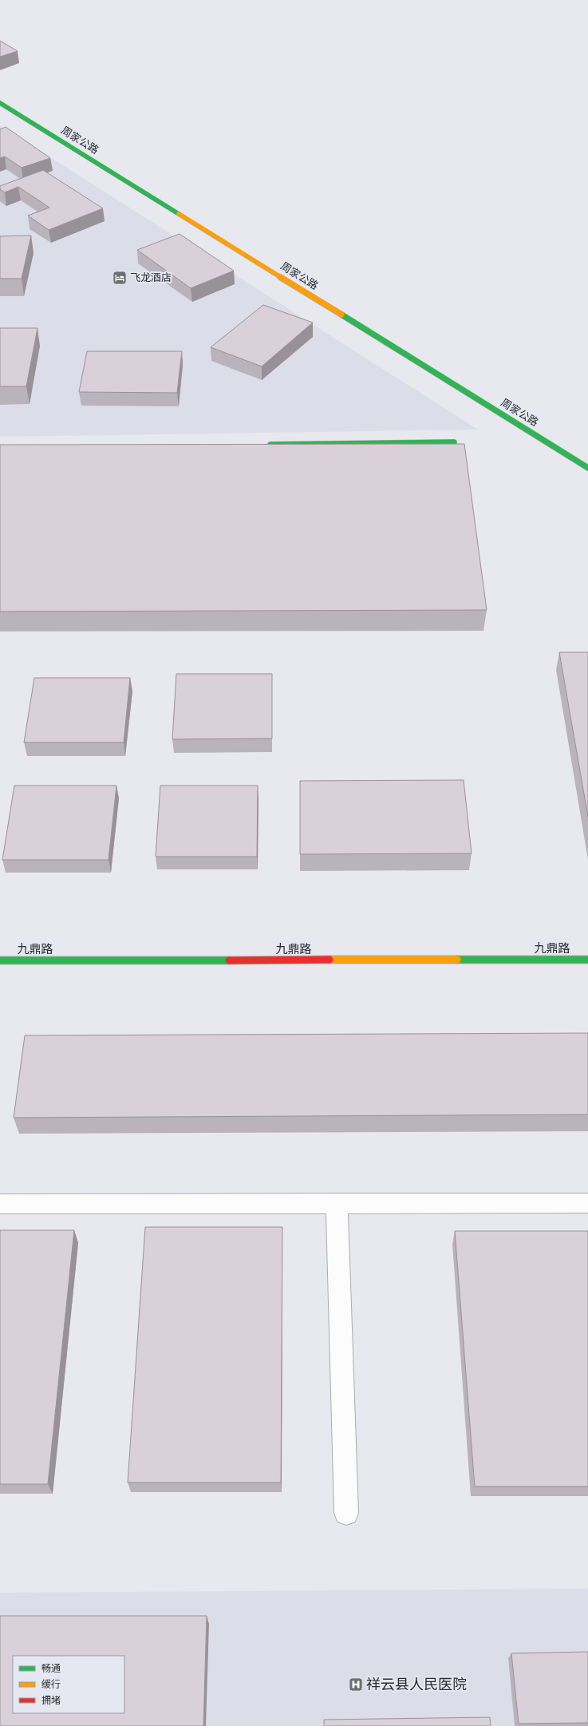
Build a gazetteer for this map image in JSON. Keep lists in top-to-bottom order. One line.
{"streets":{"street":["周家公路","九鼎路"]},"places":{"hotel":["飞龙酒店"],"hospital":["祥云县人民医院"]},"legend":["畅通","缓行","拥堵"]}
